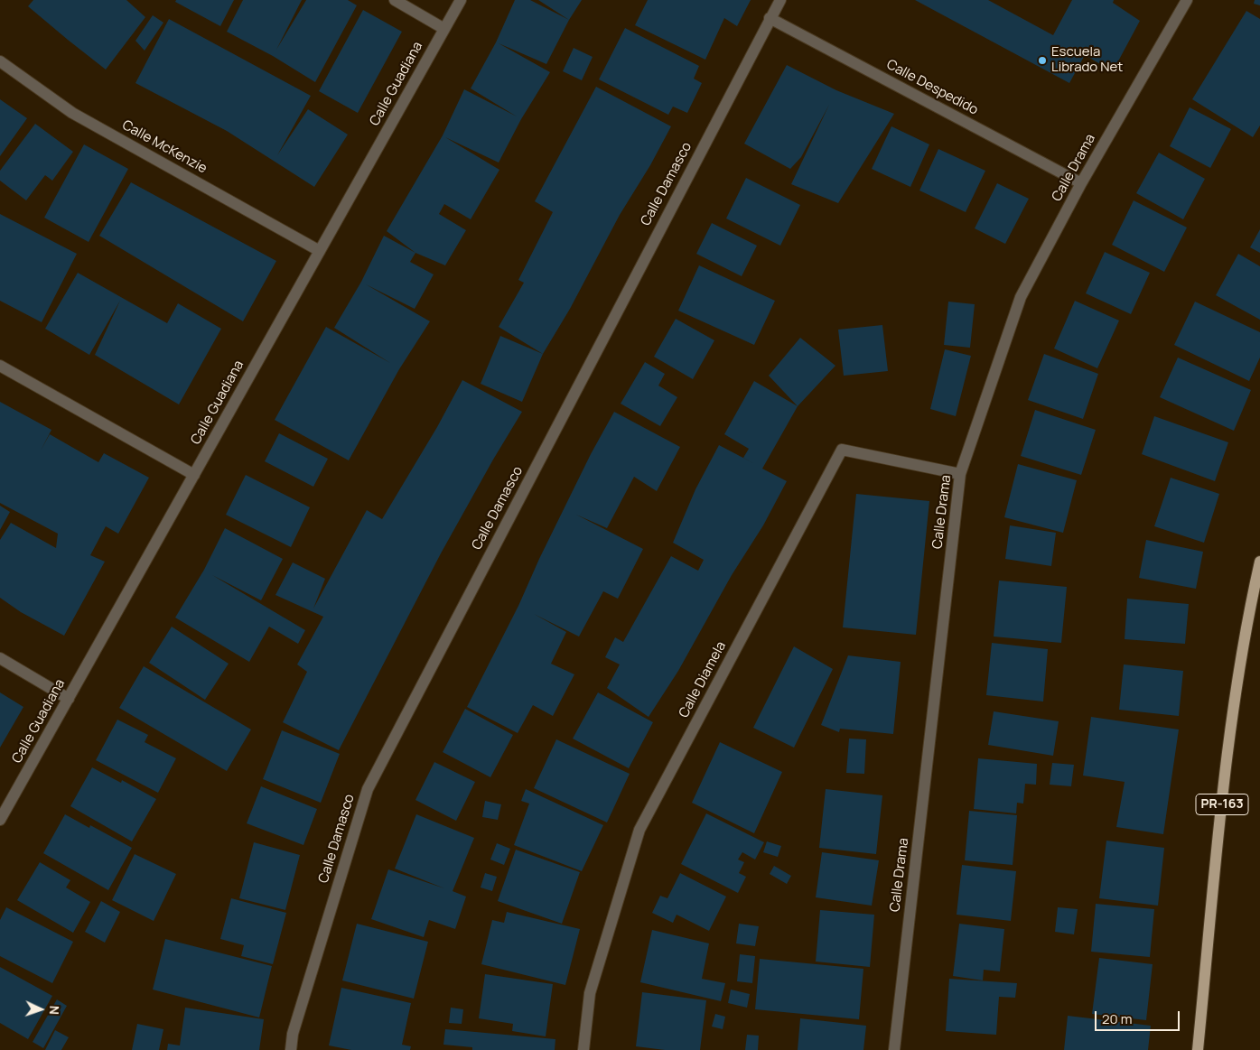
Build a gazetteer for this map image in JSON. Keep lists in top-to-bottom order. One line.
{"streets":{"main road":["PR-163"],"street":["Calle Guadiana","Calle Despedido","Calle McKenzie","Calle Drama","Calle Damasco","Calle Diamela"]},"crossings":[["Calle Guadiana","Calle McKenzie"],["Calle Despedido","Calle Drama"],["Calle Despedido","Calle Damasco"],["Calle Drama","Calle Diamela"]],"places":["Escuela Librado Net"],"scale_bar":"20 m","north":"right"}
